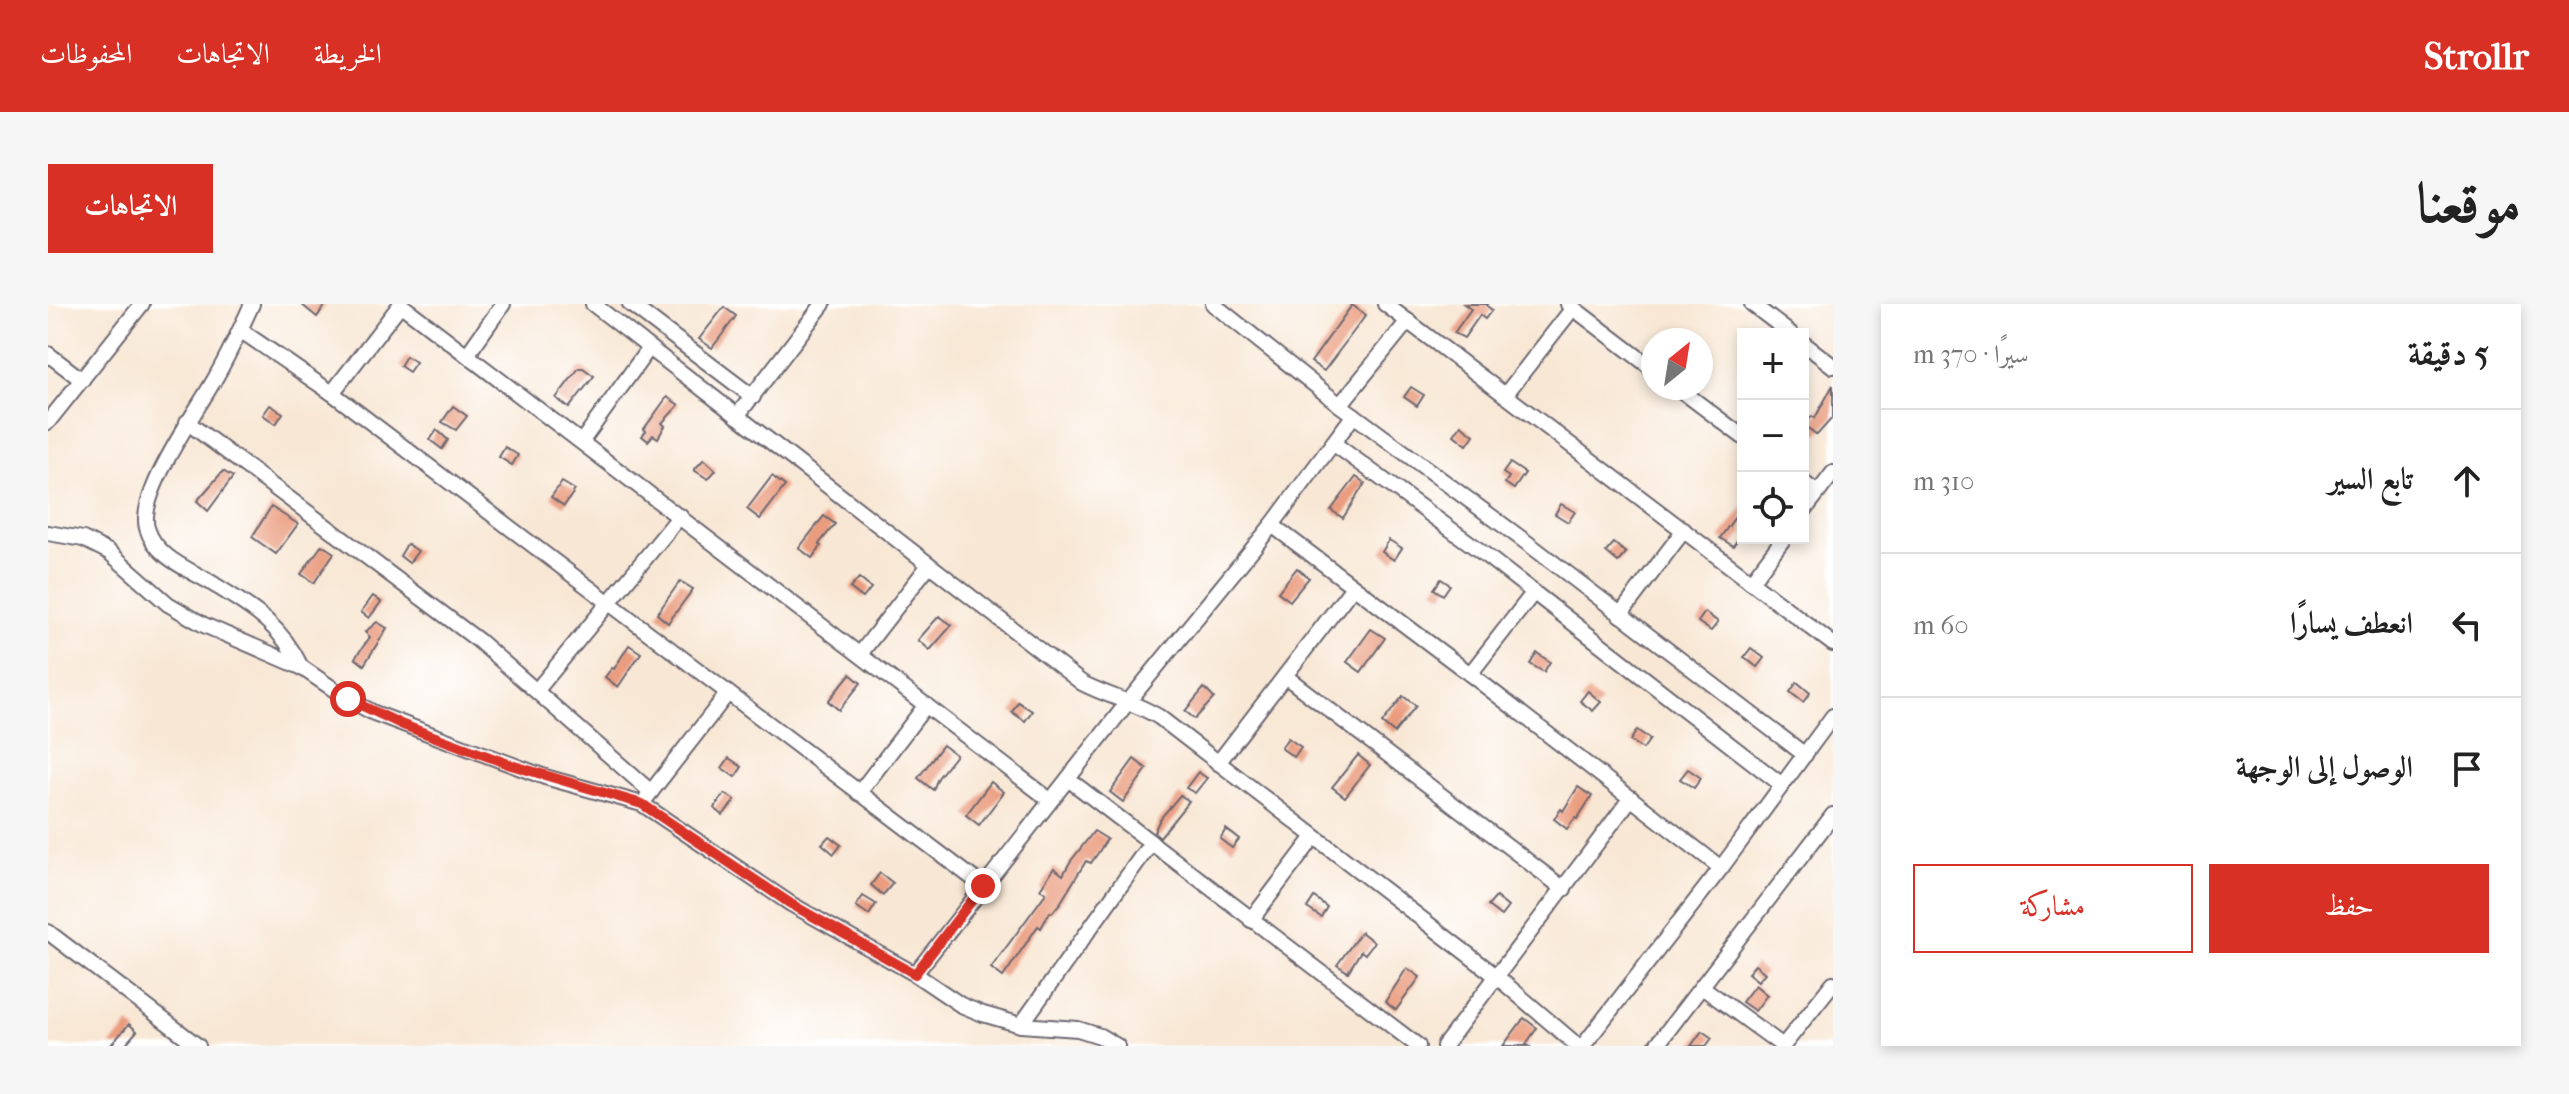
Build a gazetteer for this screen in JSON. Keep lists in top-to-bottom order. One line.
{"north":"top right","page":{"header":"Strollr","nav":["الخريطة","الاتجاهات","المحفوظات"],"title":"موقعنا","buttons":["الاتجاهات",["حفظ","مشاركة"]],"heading":["5 دقيقة","سيرًا · 370 m"],"map_buttons":["+","−"],"list":[["تابع السير","310 m"],["انعطف يسارًا","60 m"],"الوصول إلى الوجهة"]}}
